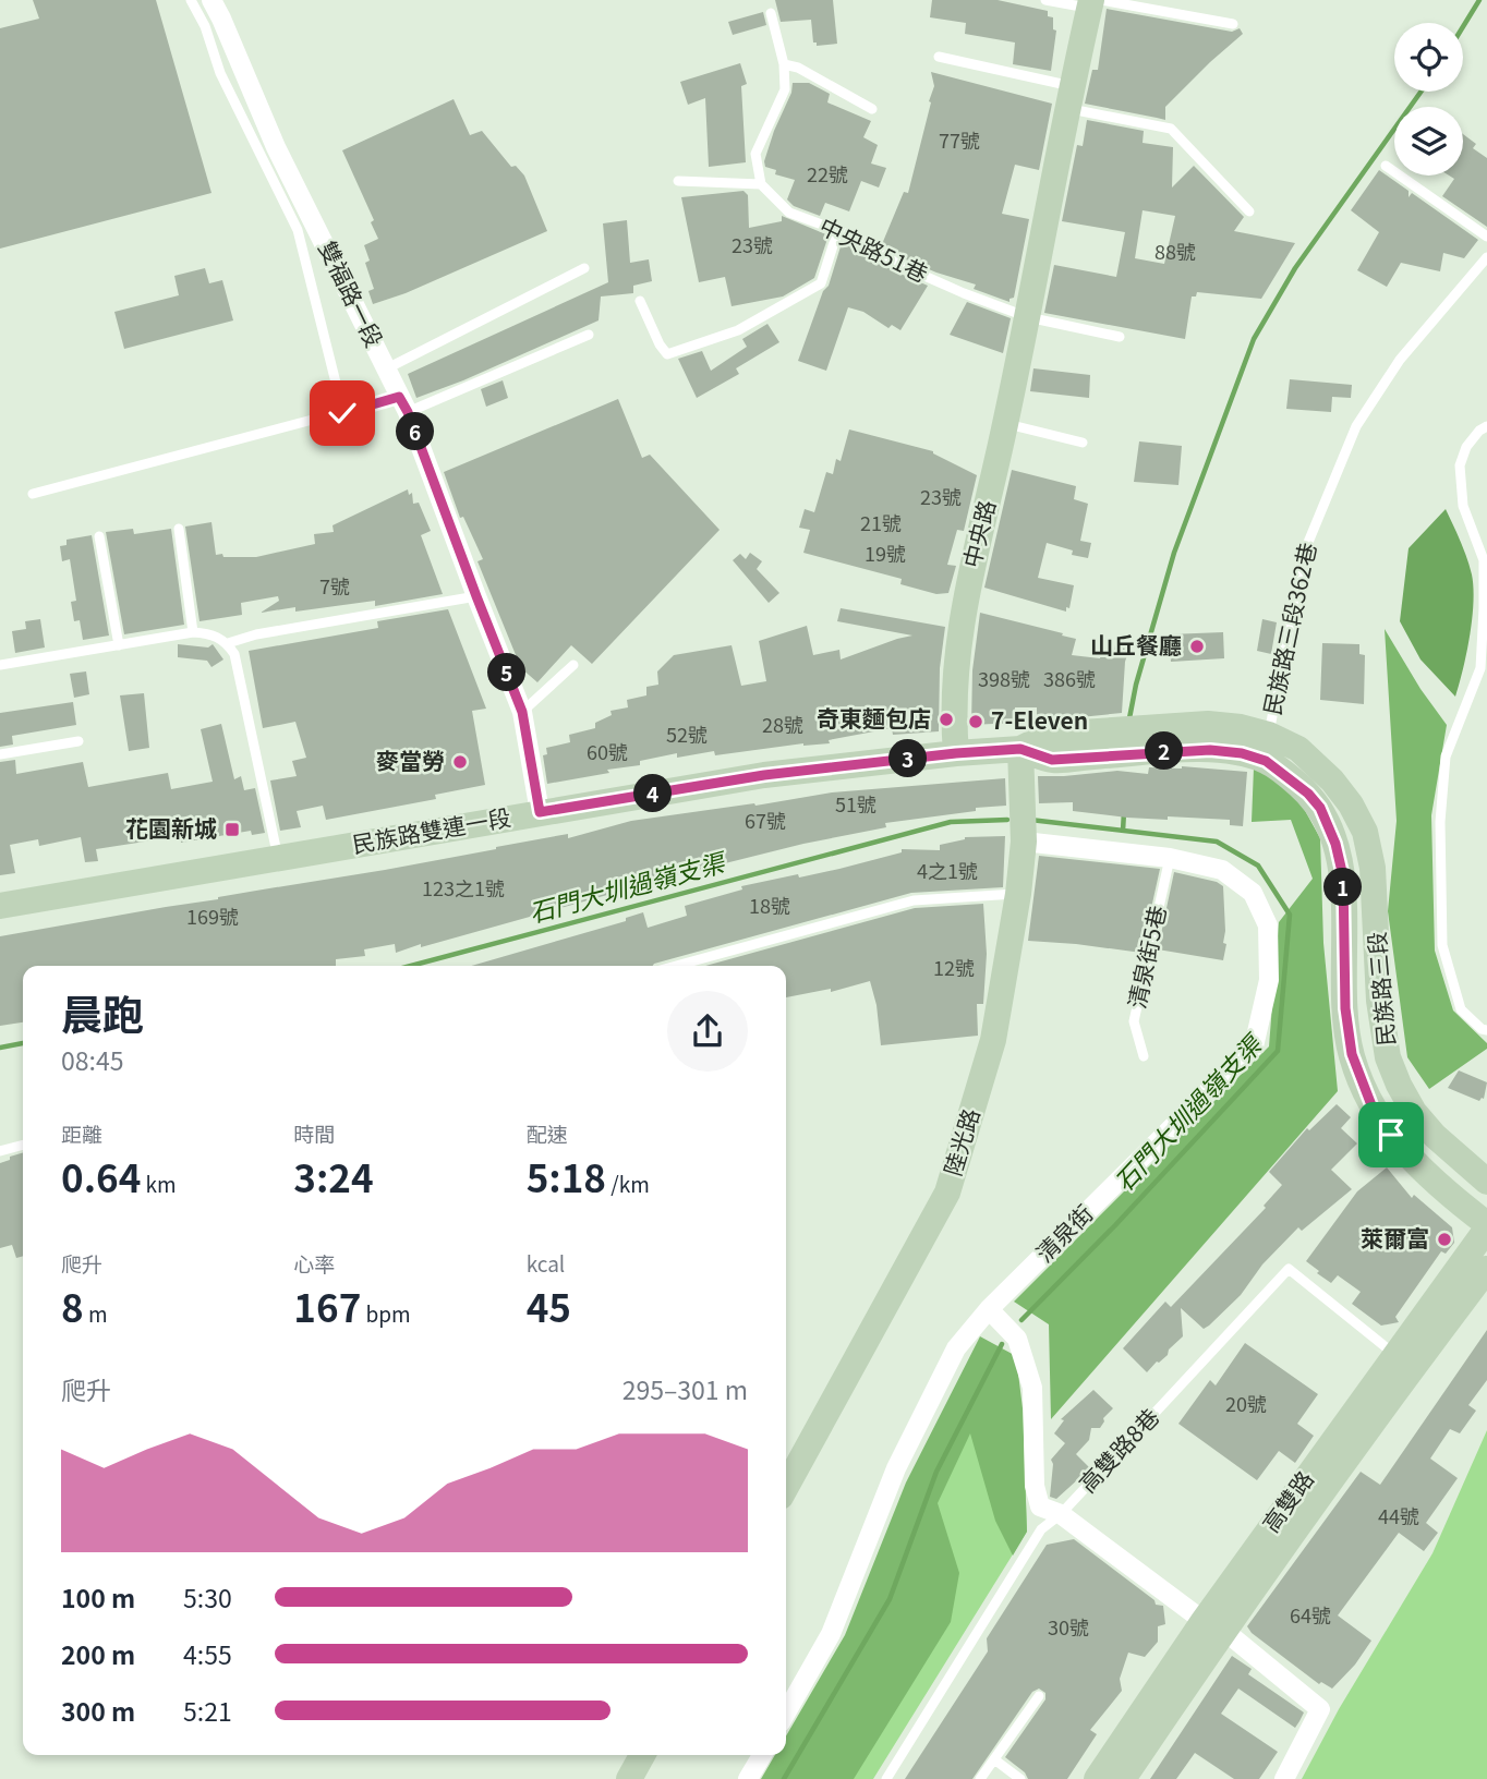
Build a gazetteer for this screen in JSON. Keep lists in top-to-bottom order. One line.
{"streets":{"main road":["中央路","民族路雙連一段","民族路三段","陸光路","高雙路"],"street":["雙福路一段","清泉街"],"lane":["中央路51巷","民族路三段362巷","清泉街5巷","高雙路8巷"]},"crossings":[["中央路51巷","中央路"],["雙福路一段","民族路雙連一段"],["中央路","民族路雙連一段"],["中央路","民族路三段"],["民族路三段362巷","民族路三段"],["民族路雙連一段","民族路三段"],["清泉街5巷","清泉街"],["民族路三段","陸光路"],["民族路三段","高雙路"],["陸光路","清泉街"],["高雙路8巷","高雙路"]],"water":["石門大圳過嶺支渠"],"places":{"other":["山丘餐廳","奇東麵包店","7-Eleven","麥當勞","萊爾富"],"transit":["花園新城"]},"house_numbers":["77號","22號","23號","88號","23號","21號","19號","7號","398號","386號","28號","52號","60號","51號","67號","4之1號","123之1號","18號","169號","12號","20號","44號","64號","30號"],"page":{"pins":["6","5","2","3","4","1"],"heading":["晨跑","08:45"],"stats":[["距離","0.64 km"],["時間","3:24"],["配速","5:18 /km"],["爬升","8 m"],["心率","167 bpm"],["kcal","45"]],"chart":["爬升","295–301 m"],"list":[{"name":"100 m","note":"5:30"},{"name":"200 m","note":"4:55"},{"name":"300 m","note":"5:21"}]}}
